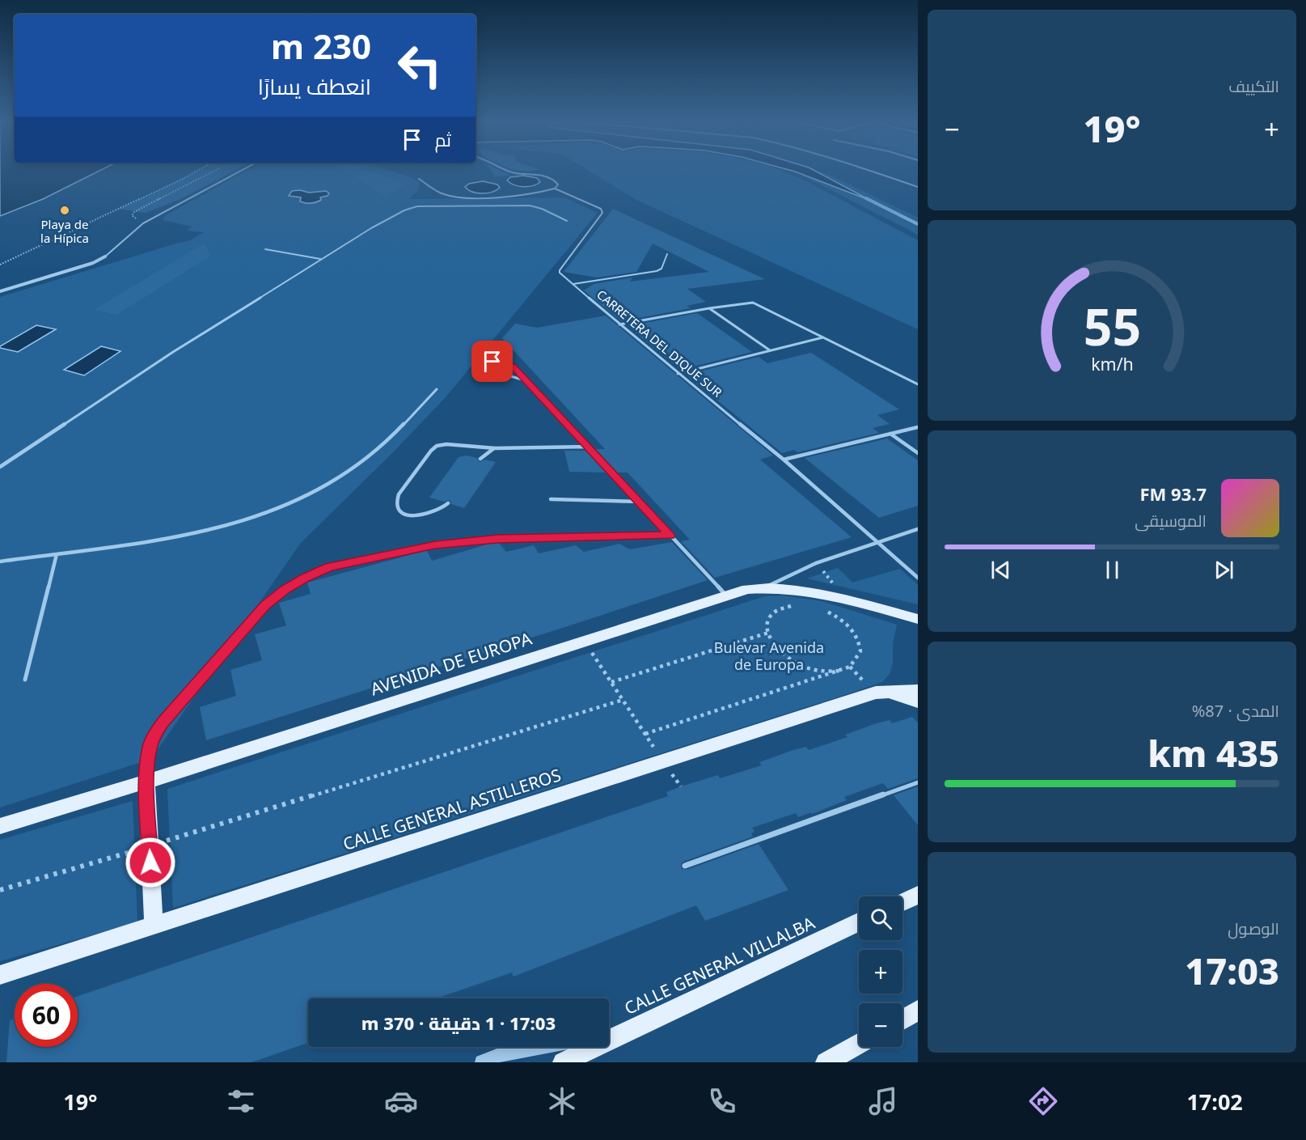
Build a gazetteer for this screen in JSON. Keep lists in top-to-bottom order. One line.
{"streets":{"main road":["AVENIDA DE EUROPA","CALLE GENERAL ASTILLEROS","CALLE GENERAL VILLALBA"],"lane":["CARRETERA DEL DIQUE SUR"]},"parks":["Bulevar Avenida de Europa"],"places":["Playa de la Hípica"],"page":{"tile":["التكييف",["المدى · 87%","435 km"],["الوصول","17:03"]],"turn":["230 m","انعطف يسارًا"],"heat":["−","19°","+"],"then":"ثم","song":["93.7 FM","الموسيقى"],"map_buttons":["+","−"],"limit":"60","trip":"17:03 · 1 دقيقة · 370 m","tabs":["17:02","19°"],"gauge":["55","km/h"]}}
